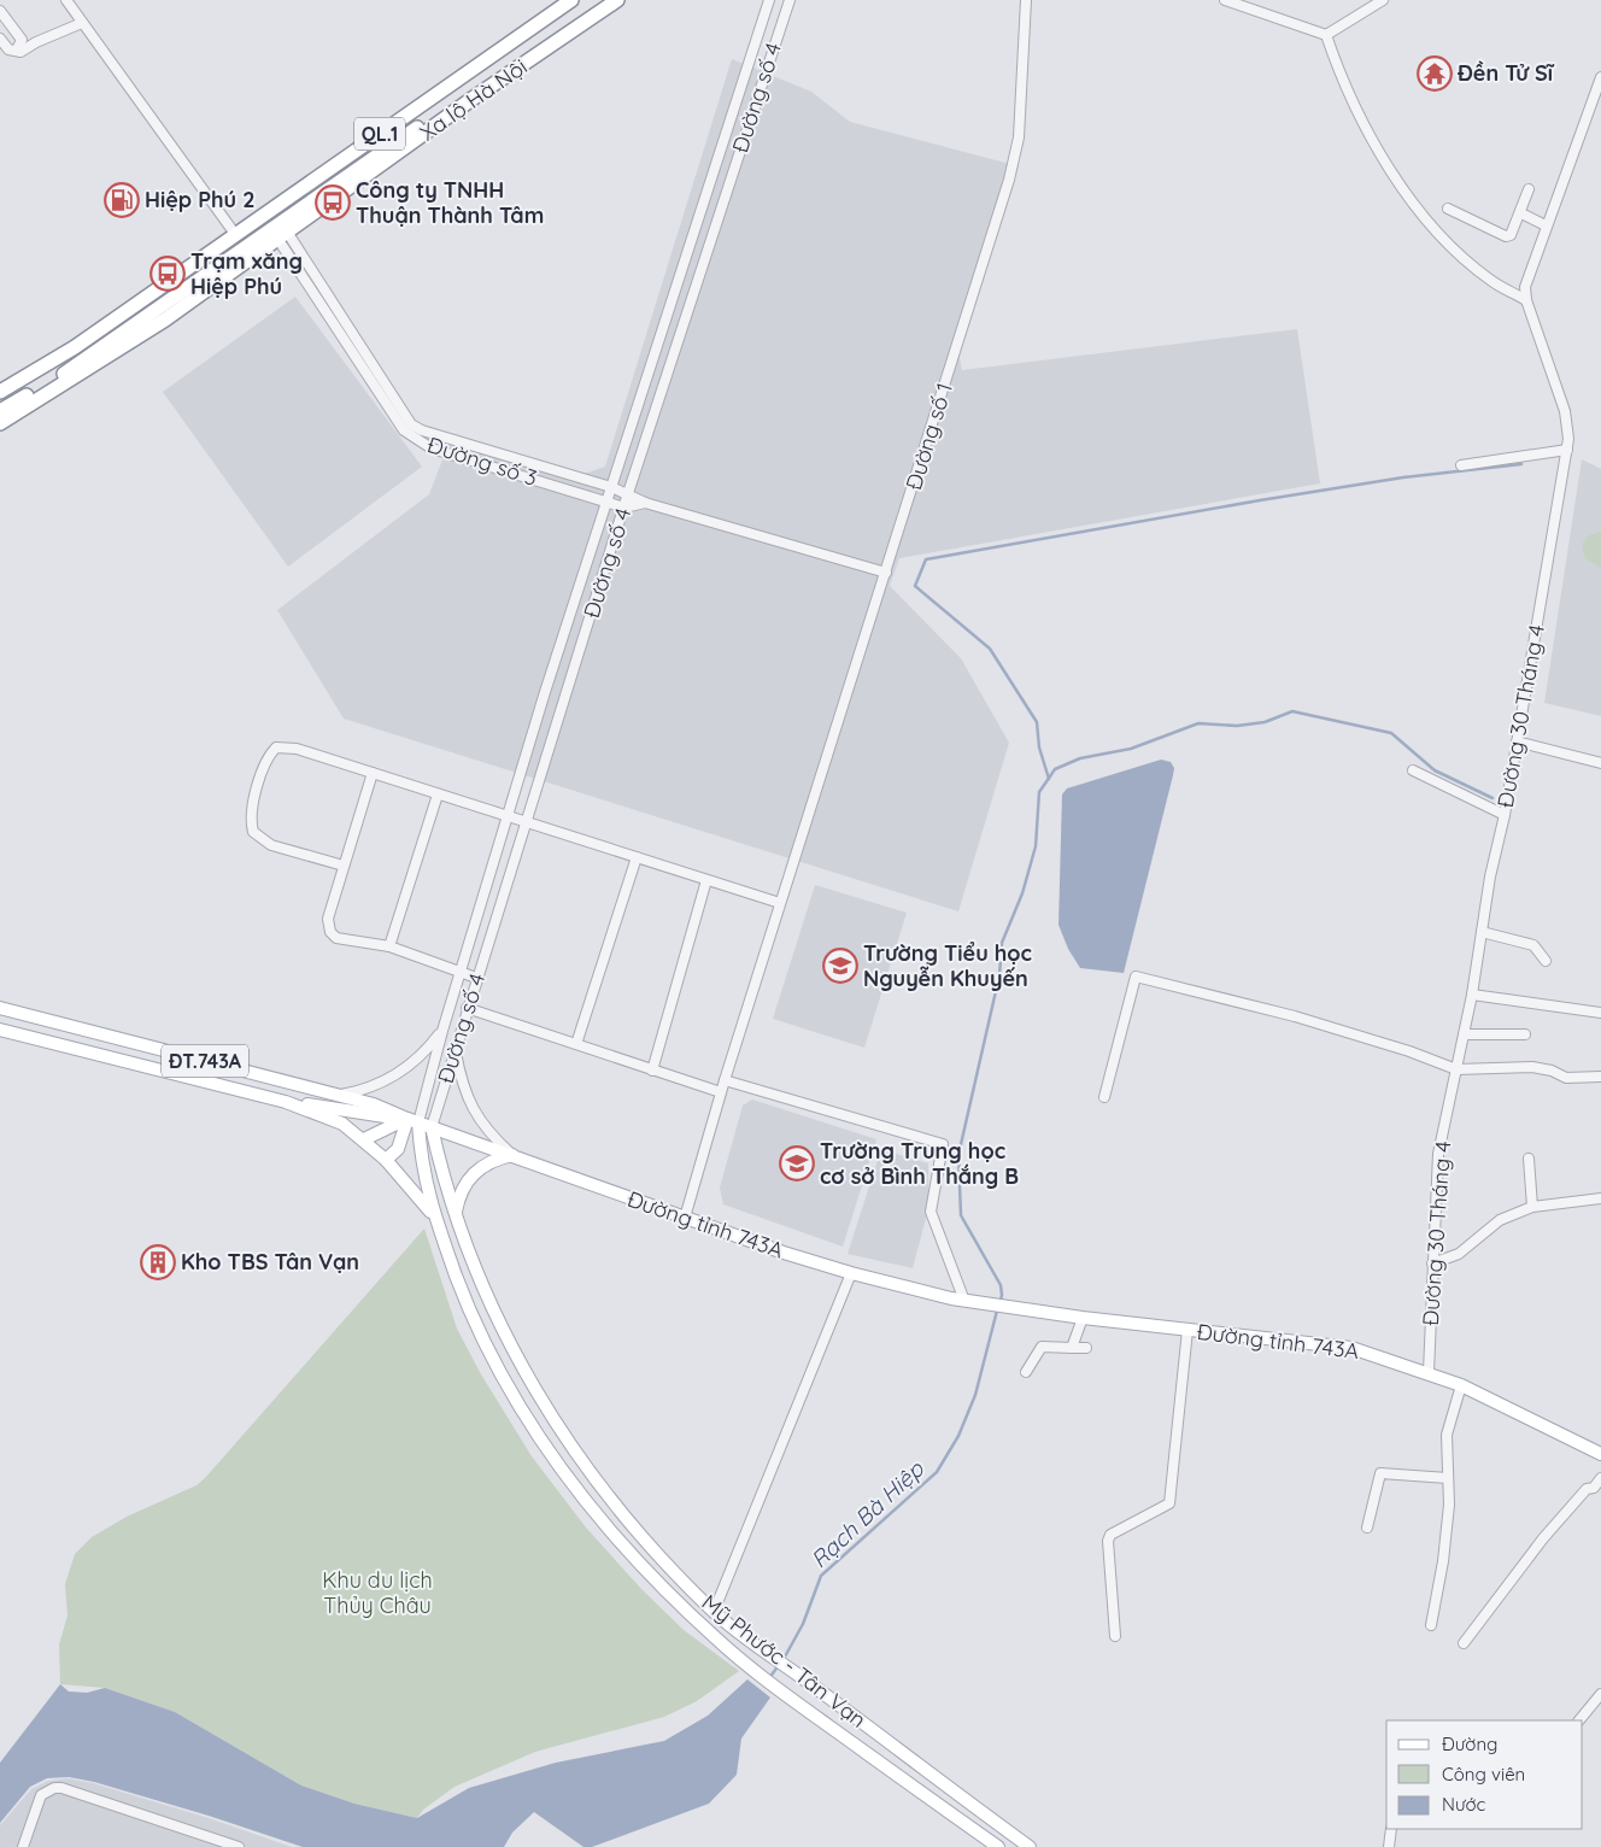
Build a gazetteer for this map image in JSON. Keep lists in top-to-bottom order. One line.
{"streets":{"highway":["Xa lộ Hà Nội","QL.1"],"main road":["ĐT.743A","Đường tỉnh 743A","Mỹ Phước - Tân Vạn"],"street":["Đường số 4","Đường số 1","Đường số 3","Đường 30 Tháng 4"]},"crossings":[["Đường số 4","Đường số 3"],["Đường số 4","ĐT.743A"],["Đường số 4","Đường tỉnh 743A"],["Đường số 4","Mỹ Phước - Tân Vạn"],["Xa lộ Hà Nội","Đường số 3"],["Đường số 1","Đường số 3"],["Đường số 1","Đường tỉnh 743A"],["Đường 30 Tháng 4","Đường tỉnh 743A"],["ĐT.743A","Mỹ Phước - Tân Vạn"],["Đường tỉnh 743A","Mỹ Phước - Tân Vạn"]],"water":["Rạch Bà Hiệp"],"parks":["Khu du lịch Thủy Châu"],"places":{"temple":["Đền Tử Sĩ"],"fuel station":["Hiệp Phú 2"],"bus stop":["Công ty TNHH Thuận Thành Tâm","Trạm xăng Hiệp Phú"],"school or university":["Trường Tiểu học Nguyễn Khuyến","Trường Trung học cơ sở Bình Thắng B"],"building":["Kho TBS Tân Vạn"]},"legend":["Đường","Công viên","Nước"]}
